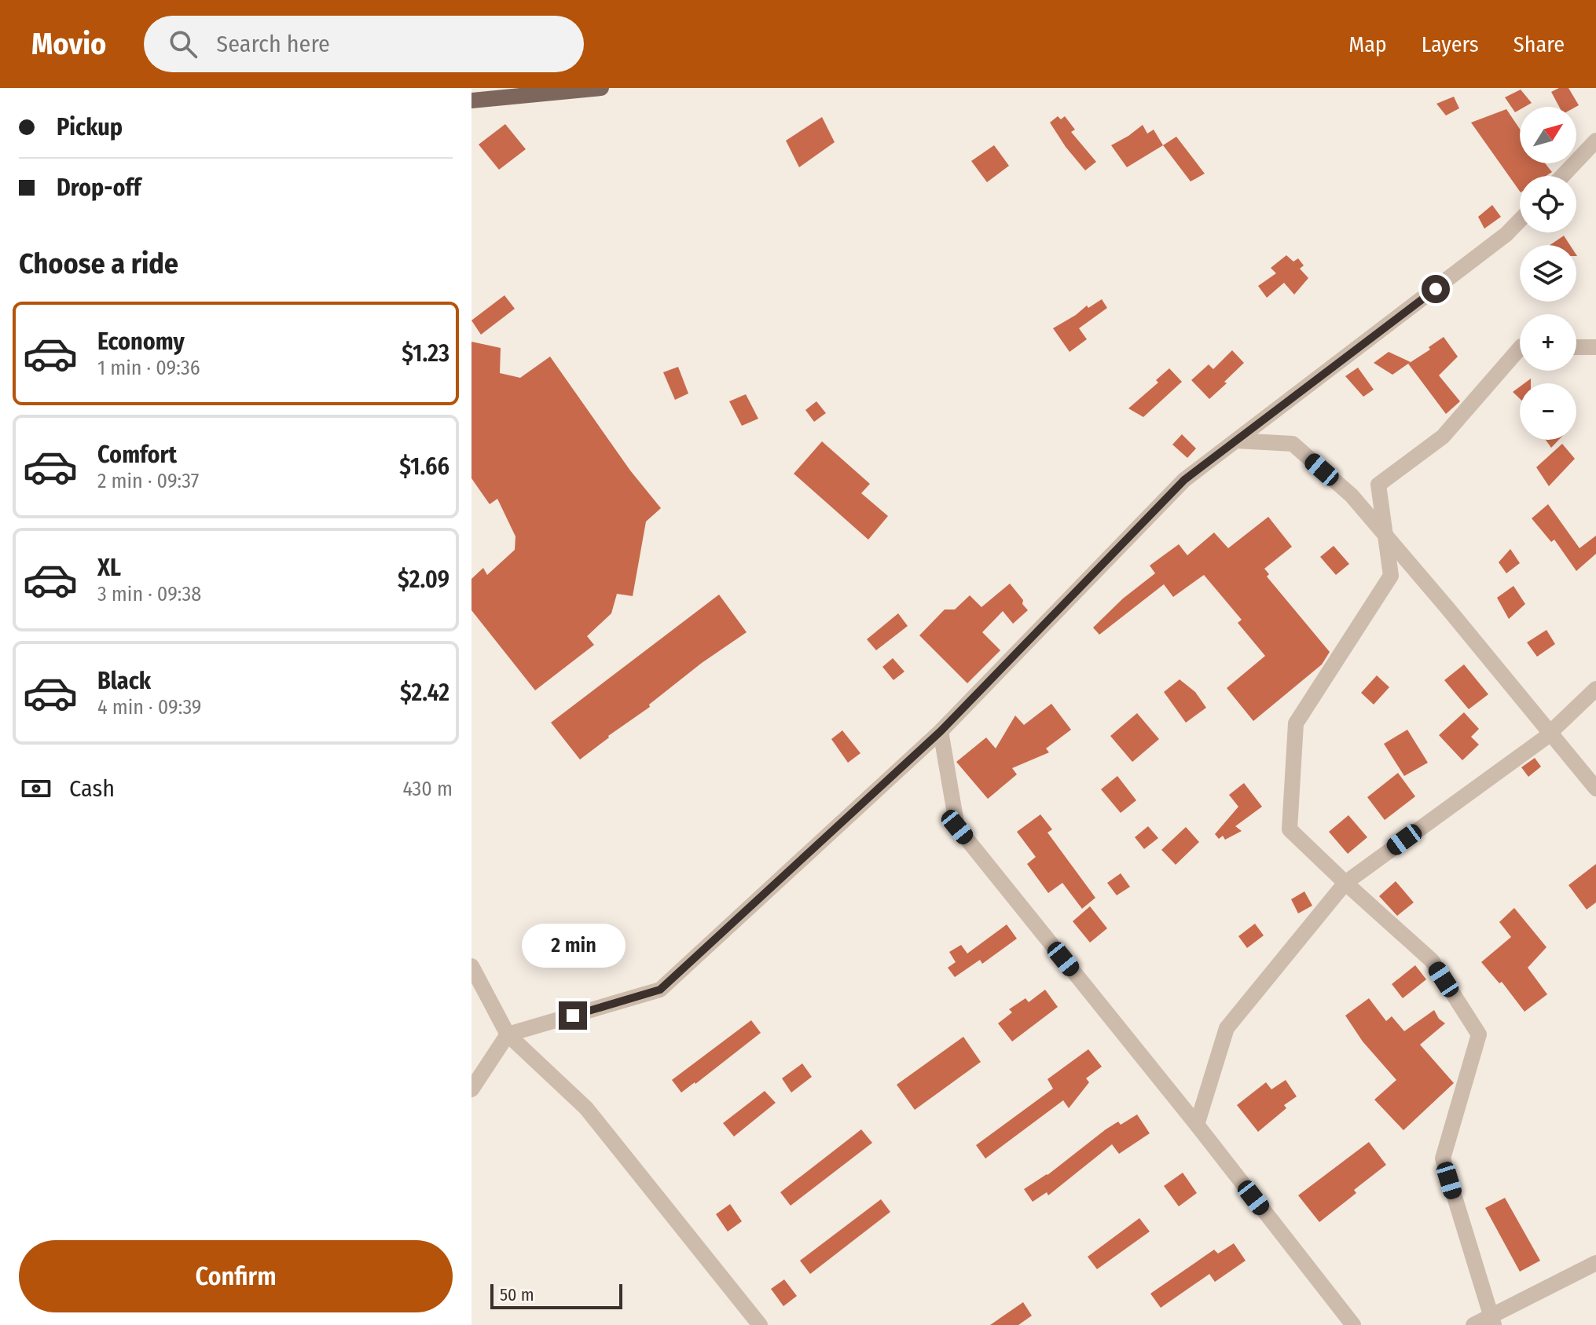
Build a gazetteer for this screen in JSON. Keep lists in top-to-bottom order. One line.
{"scale_bar":"50 m","north":"top right","page":{"header":"Movio","search":"Search here","nav":["Map","Layers","Share"],"banner":["Pickup","Drop-off"],"map_buttons":["+","−"],"heading":"Choose a ride","list":[{"name":"Economy","note":"1 min · 09:36","value":"$1.23"},{"name":"Comfort","note":"2 min · 09:37","value":"$1.66"},{"name":"XL","note":"3 min · 09:38","value":"$2.09"},{"name":"Black","note":"4 min · 09:39","value":"$2.42"}],"pay":["Cash","430 m"],"bubble":"2 min","buttons":"Confirm","scale":"50 m"}}
